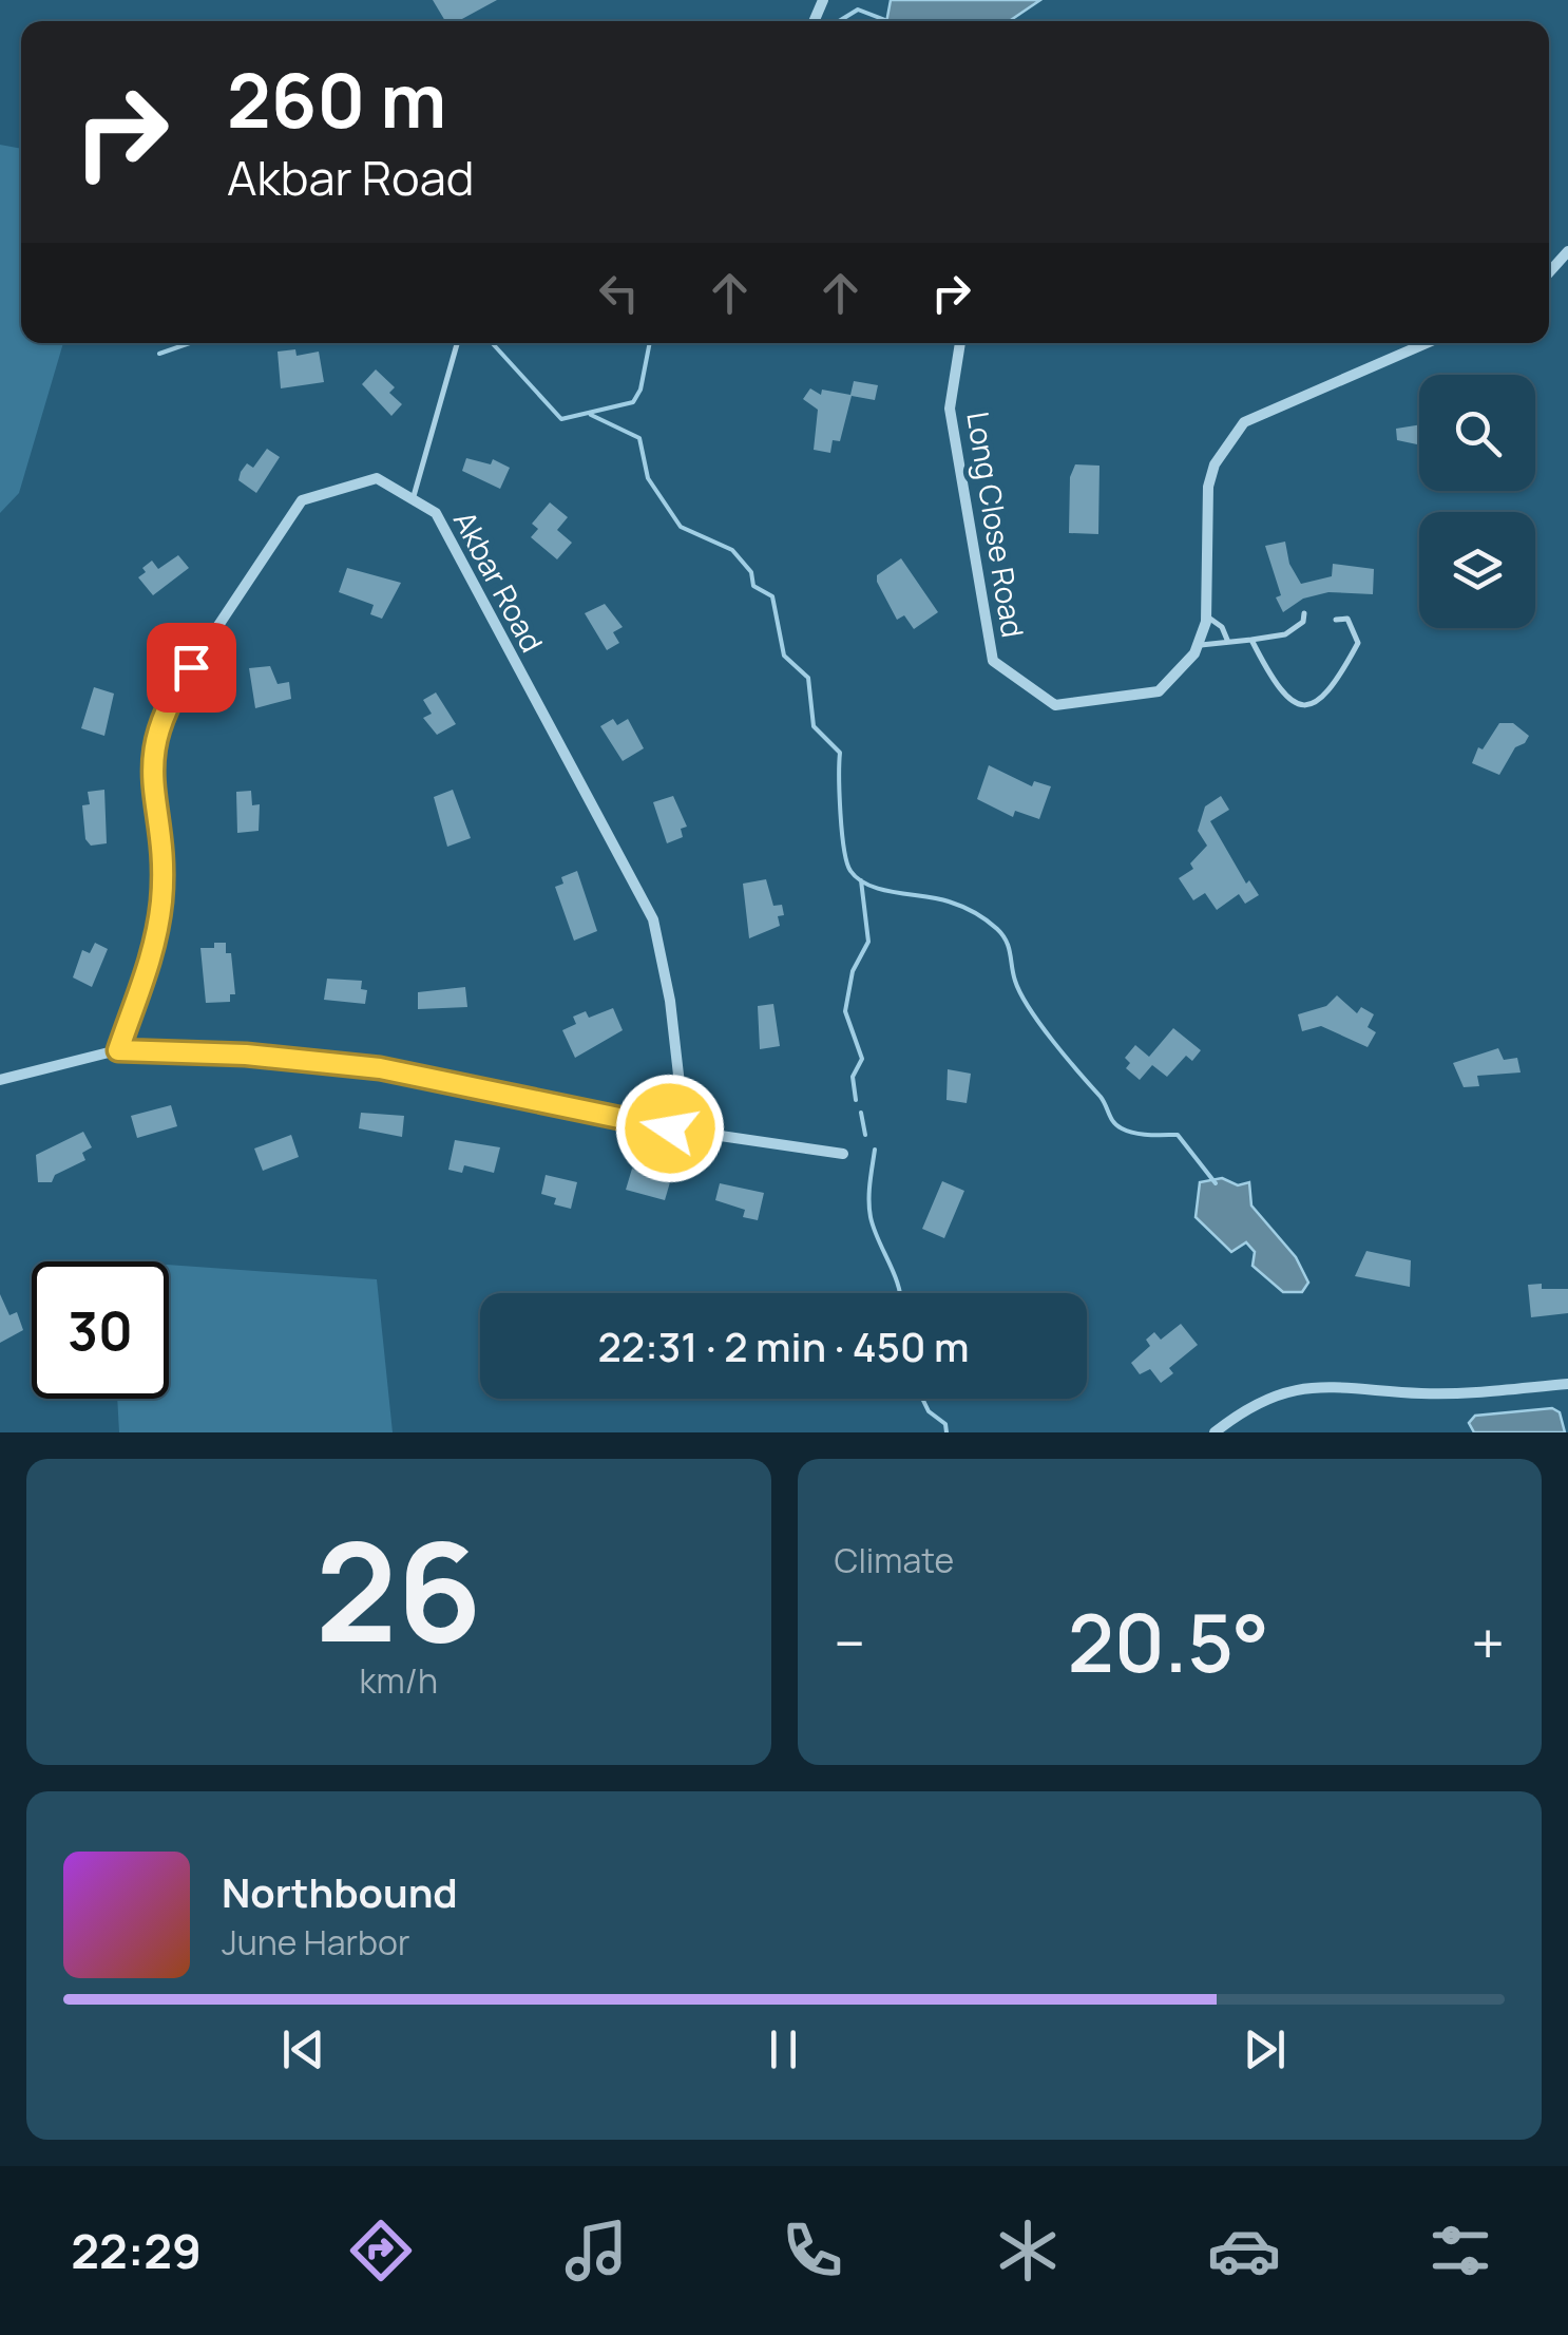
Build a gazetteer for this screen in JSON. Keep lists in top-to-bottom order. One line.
{"streets":{"street":["Long Close Road","Akbar Road"]},"page":{"turn":["260 m","Akbar Road"],"limit":"30","trip":"22:31 · 2 min · 450 m","tile":[["26","km/h"],"Climate"],"heat":["−","20.5°","+"],"song":["Northbound","June Harbor"],"tabs":"22:29"}}
